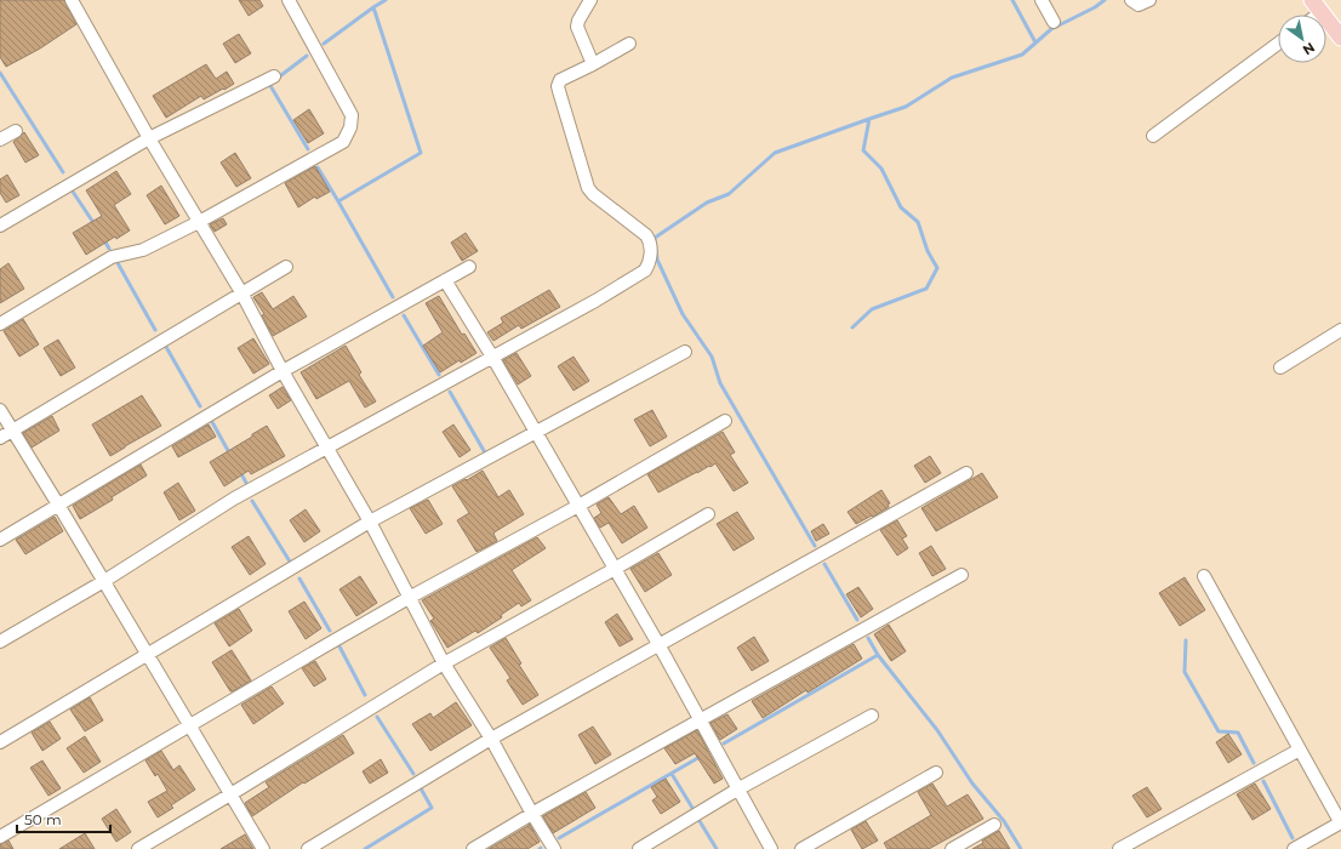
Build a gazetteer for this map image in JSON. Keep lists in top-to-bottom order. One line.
{"scale_bar":"50 m","north":"bottom right"}
